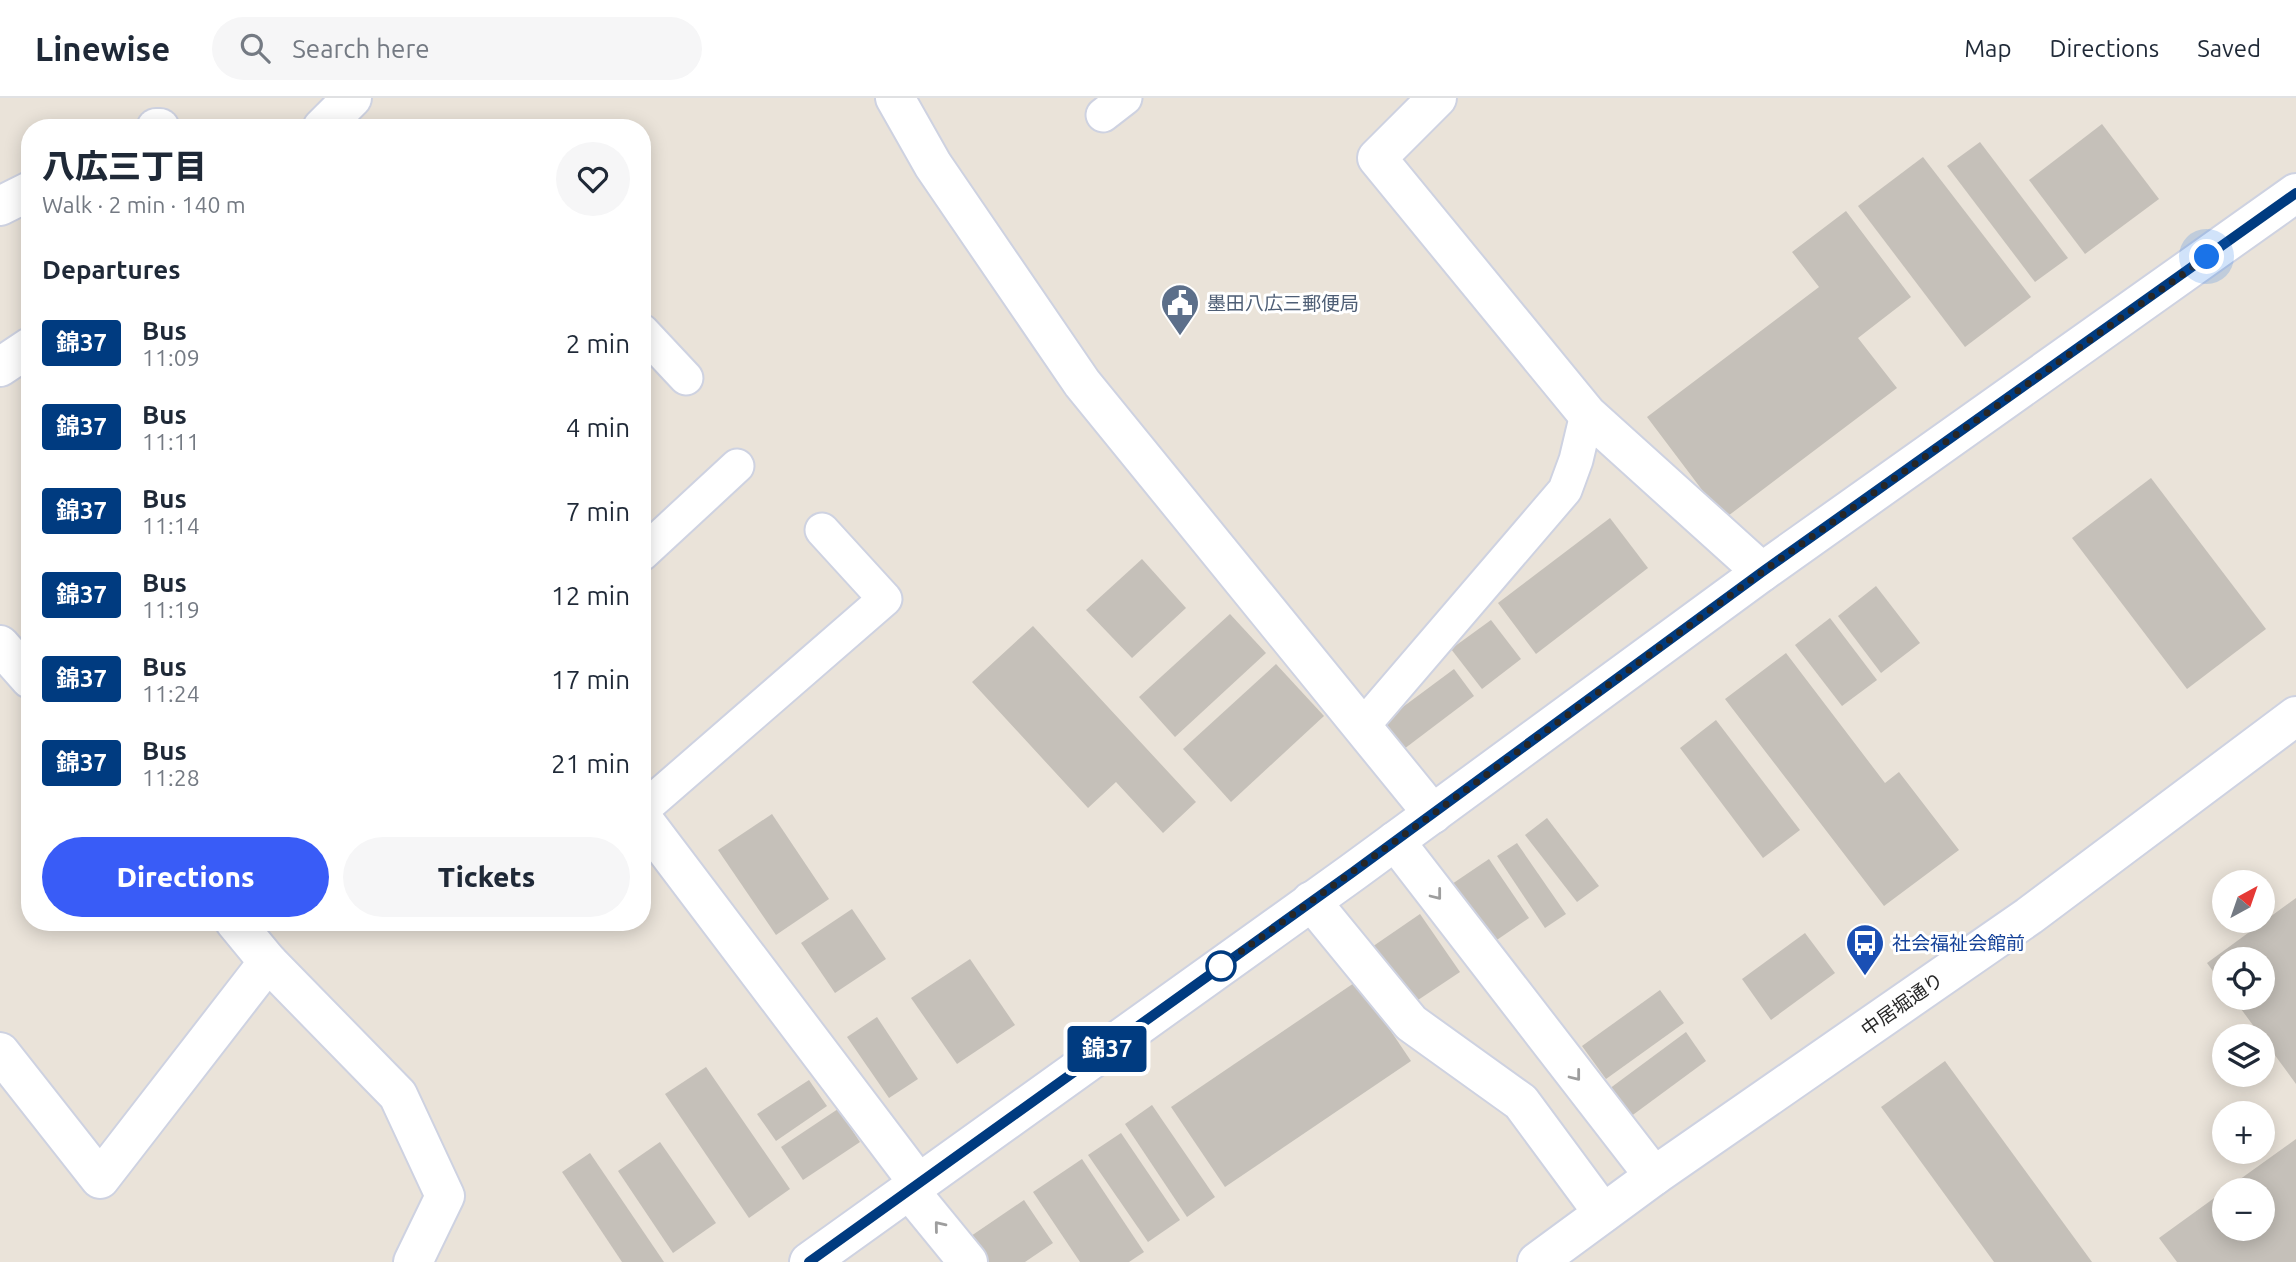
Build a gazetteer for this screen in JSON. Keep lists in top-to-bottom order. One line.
{"streets":{"street":["中居堀通り"]},"places":{"public building":["墨田八広三郵便局"],"bus stop":["社会福祉会館前"]},"lines":["bus line 錦37"],"north":"top right","page":{"header":"Linewise","search":"Search here","nav":["Map","Directions","Saved"],"on_map":"錦37","heading":[["八広三丁目","Walk · 2 min · 140 m"],"Departures"],"list":[{"mark":"錦37","name":"Bus","note":"11:09","value":"2 min"},{"mark":"錦37","name":"Bus","note":"11:11","value":"4 min"},{"mark":"錦37","name":"Bus","note":"11:14","value":"7 min"},{"mark":"錦37","name":"Bus","note":"11:19","value":"12 min"},{"mark":"錦37","name":"Bus","note":"11:24","value":"17 min"},{"mark":"錦37","name":"Bus","note":"11:28","value":"21 min"}],"buttons":["Directions","Tickets"],"map_buttons":["+","−"]}}
